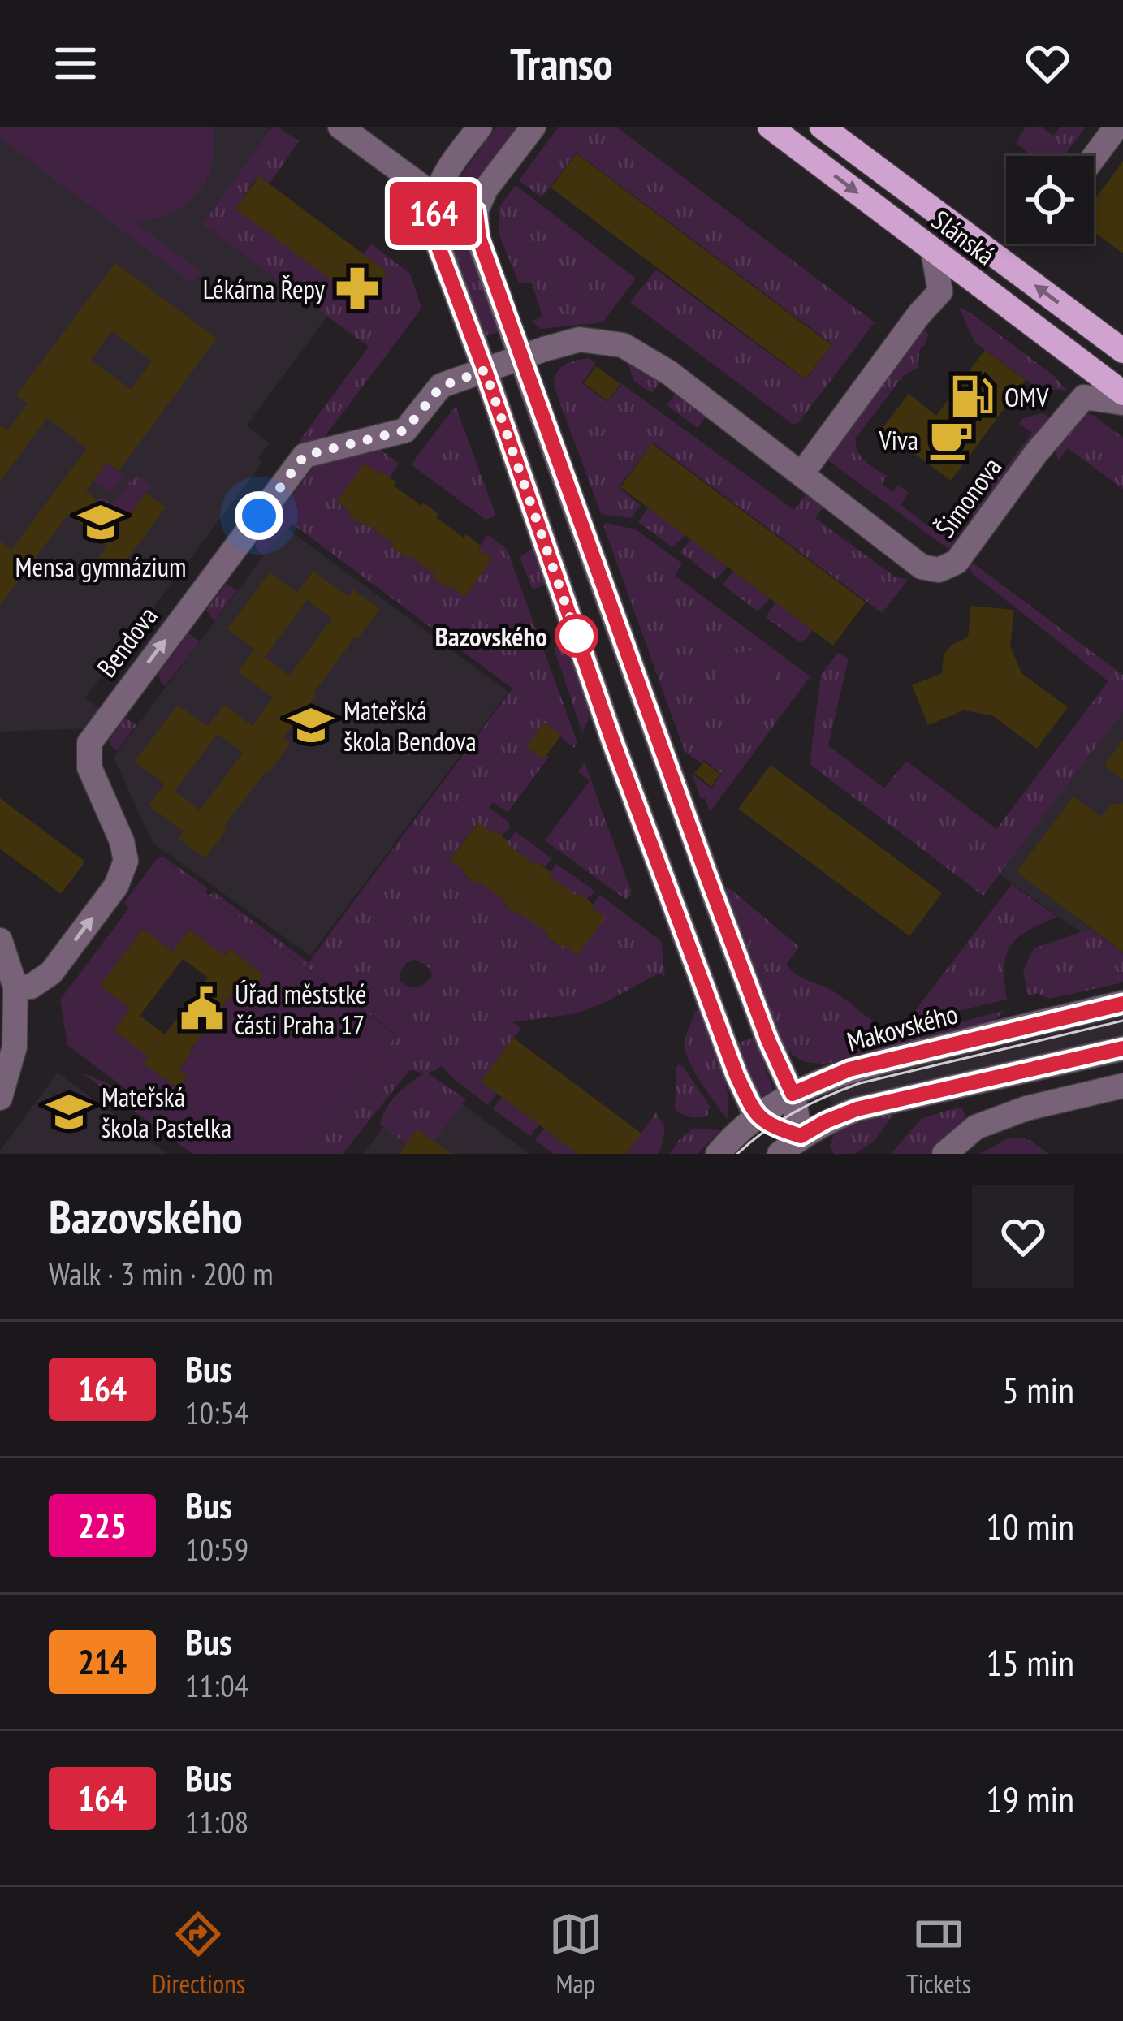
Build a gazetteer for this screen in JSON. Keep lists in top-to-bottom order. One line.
{"streets":{"main road":["Slánská"],"street":["Šimonova","Bendova","Makovského"]},"crossings":[["Šimonova","Bendova"]],"one_way":["Bendova"],"places":{"pharmacy":["Lékárna Řepy"],"fuel station":["OMV"],"cafe":["Viva"],"school or university":["Mensa gymnázium","Mateřská škola Bendova","Mateřská škola Pastelka"],"other":["Bazovského"],"public building":["Úřad měststké části Praha 17"]},"lines":["bus line 164"],"page":{"header":"Transo","on_map":"164","heading":["Bazovského","Walk · 3 min · 200 m"],"list":[{"mark":"164","name":"Bus","note":"10:54","value":"5 min"},{"mark":"225","name":"Bus","note":"10:59","value":"10 min"},{"mark":"214","name":"Bus","note":"11:04","value":"15 min"},{"mark":"164","name":"Bus","note":"11:08","value":"19 min"}],"tabs":["Directions","Map","Tickets"]}}
